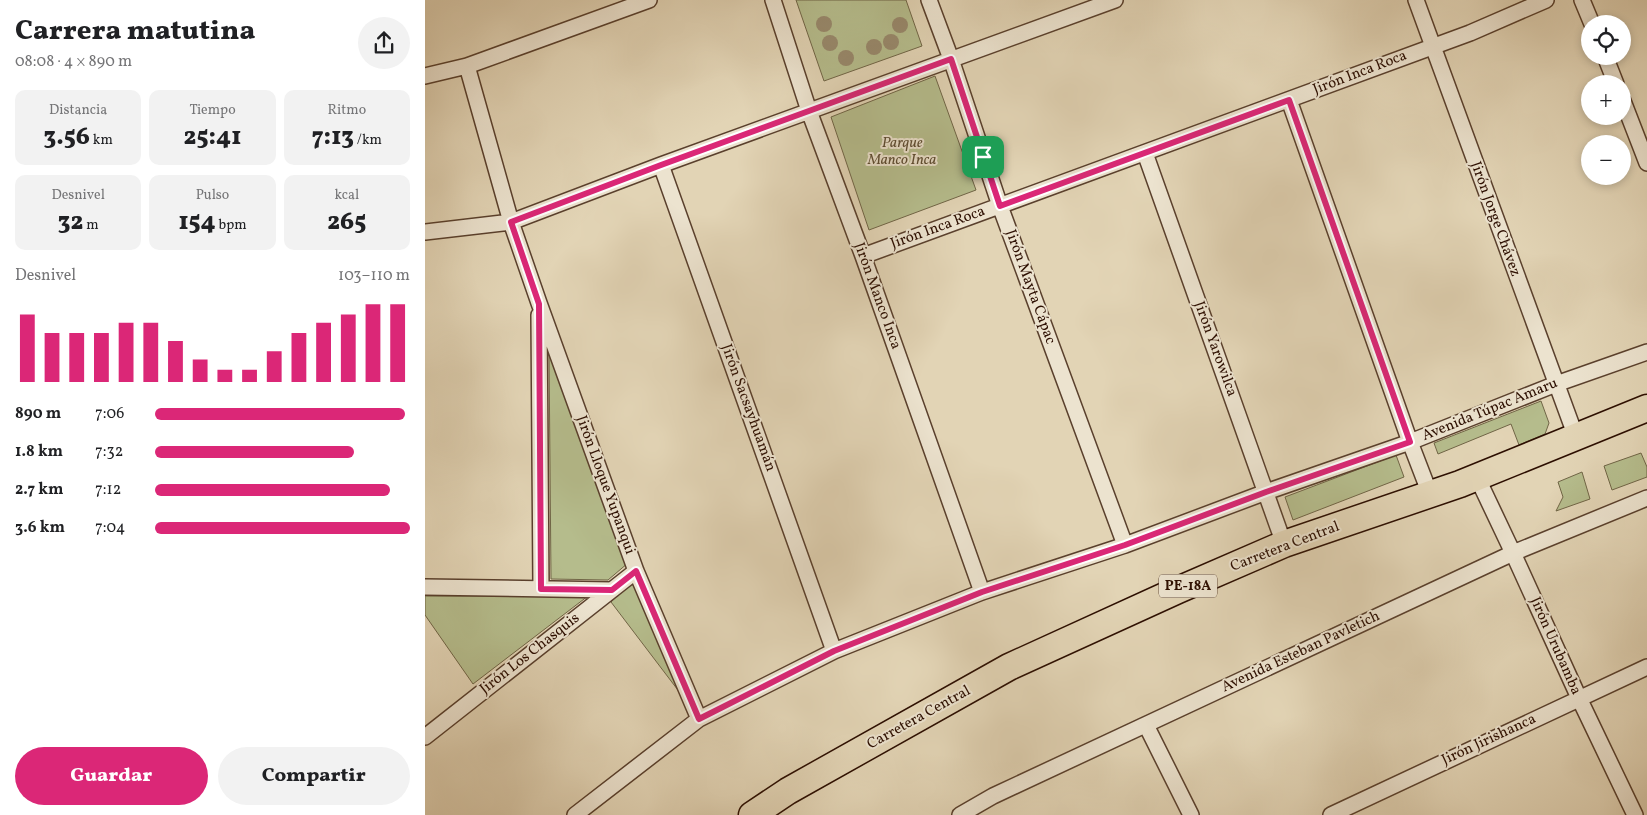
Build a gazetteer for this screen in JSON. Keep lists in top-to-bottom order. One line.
{"streets":{"highway":["Carretera Central","PE-18A"],"street":["Jirón Inca Roca","Jirón Jorge Chávez","Jirón Mayta Cápac","Jirón Manco Inca","Jirón Yarowilca","Jirón Sacsayhuamán","Avenida Túpac Amaru","Jirón Lloque Yupanqui","Jirón Urubamba","Avenida Esteban Pavletich","Jirón Los Chasquis","Jirón Jirishanca"]},"crossings":[["Jirón Inca Roca","Jirón Jorge Chávez"],["Jirón Inca Roca","Jirón Mayta Cápac"],["Jirón Inca Roca","Jirón Manco Inca"],["Jirón Inca Roca","Jirón Yarowilca"],["Jirón Jorge Chávez","Avenida Túpac Amaru"],["Jirón Jorge Chávez","Carretera Central"],["Jirón Mayta Cápac","Avenida Túpac Amaru"],["Jirón Manco Inca","Avenida Túpac Amaru"],["Jirón Yarowilca","Avenida Túpac Amaru"],["Jirón Yarowilca","Carretera Central"],["Jirón Sacsayhuamán","Avenida Túpac Amaru"],["Avenida Túpac Amaru","Jirón Lloque Yupanqui"],["Jirón Lloque Yupanqui","Jirón Los Chasquis"],["Carretera Central","Jirón Urubamba"],["Jirón Urubamba","Avenida Esteban Pavletich"],["Jirón Urubamba","Jirón Jirishanca"]],"parks":["Parque Manco Inca"],"page":{"heading":["Carrera matutina","08:08 · 4 × 890 m"],"map_buttons":["+","−"],"stats":[["Distancia","3.56 km"],["Tiempo","25:41"],["Ritmo","7:13 /km"],["Desnivel","32 m"],["Pulso","154 bpm"],["kcal","265"]],"chart":["Desnivel","103–110 m"],"list":[{"name":"890 m","note":"7:06"},{"name":"1.8 km","note":"7:32"},{"name":"2.7 km","note":"7:12"},{"name":"3.6 km","note":"7:04"}],"buttons":["Guardar","Compartir"]}}
